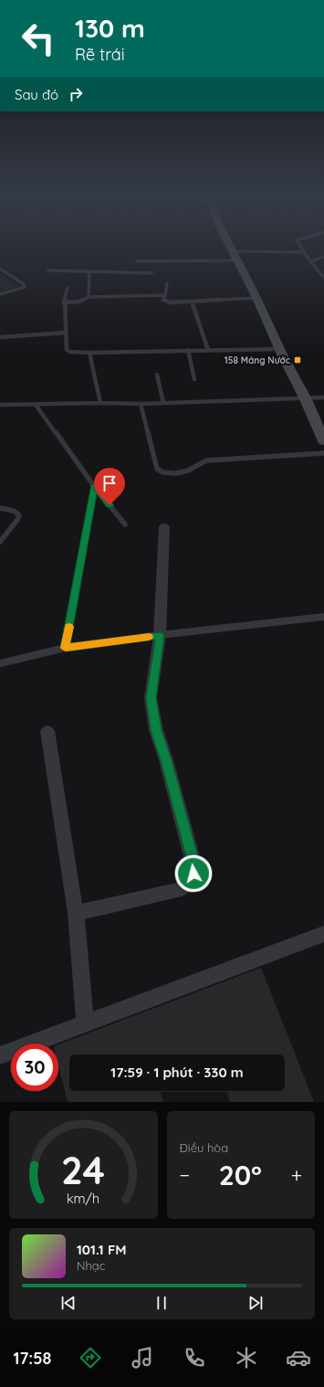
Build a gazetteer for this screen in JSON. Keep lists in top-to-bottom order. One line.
{"places":{"transit":["158 Máng Nước"]},"page":{"turn":["130 m","Rẽ trái"],"then":"Sau đó","limit":"30","trip":"17:59 · 1 phút · 330 m","tile":"Điều hòa","heat":["−","20°","+"],"song":["101.1 FM","Nhạc"],"tabs":"17:58","gauge":["24","km/h"]}}
